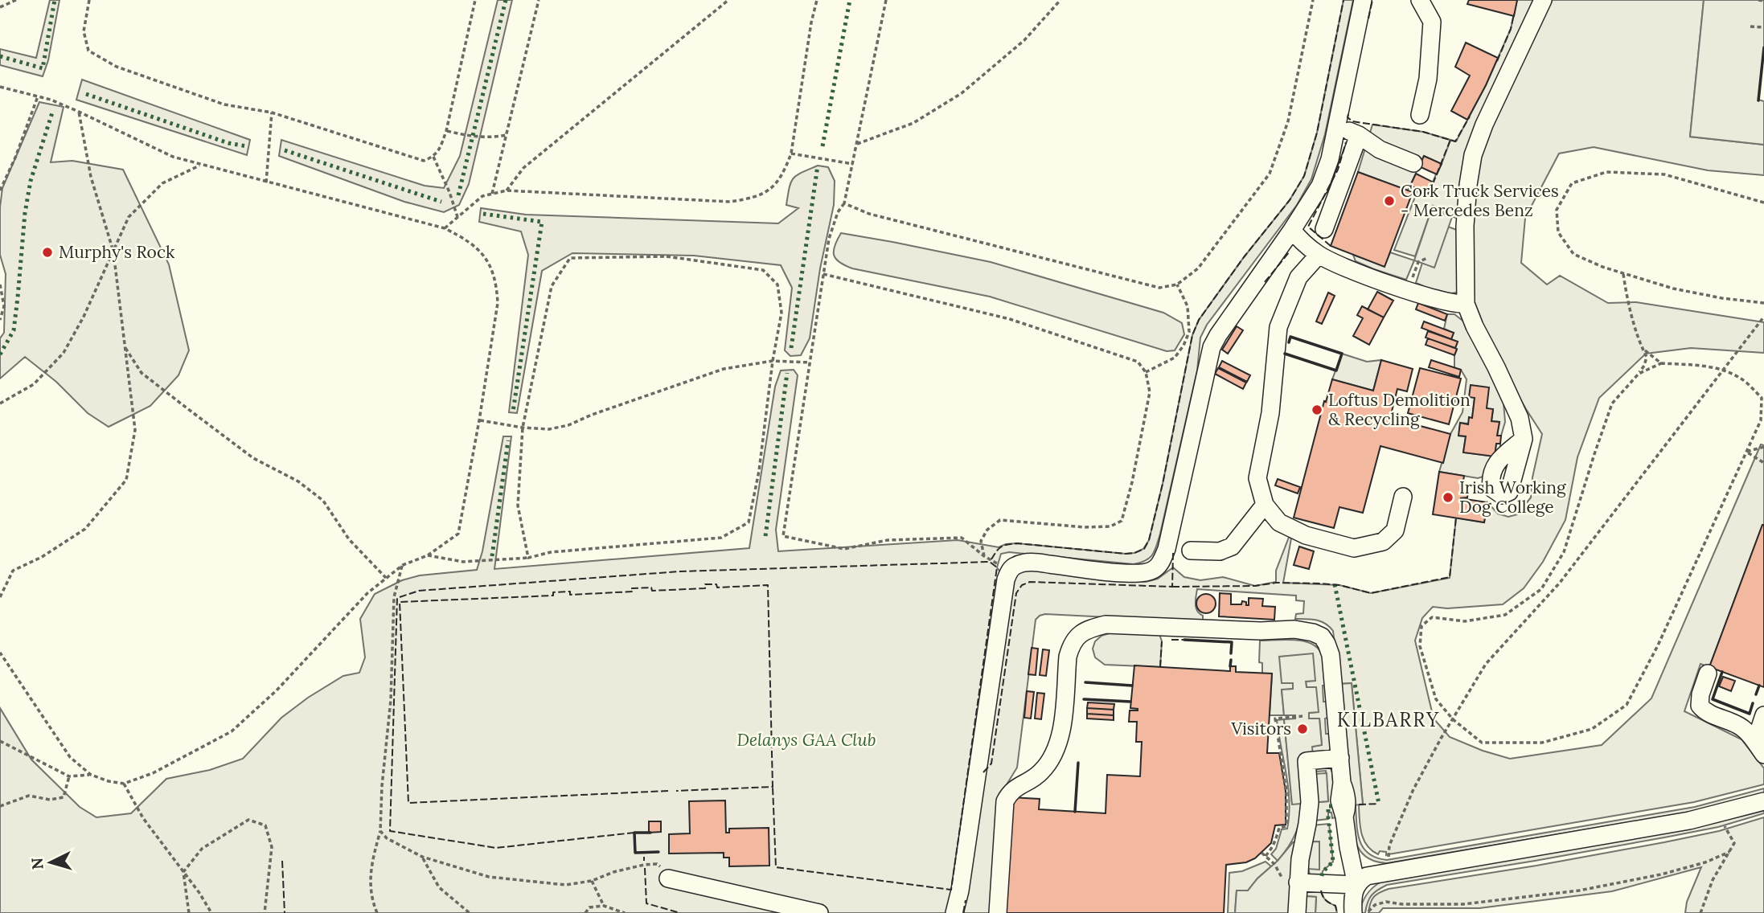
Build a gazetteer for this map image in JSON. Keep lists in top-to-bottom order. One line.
{"districts":["KILBARRY"],"parks":["Delanys GAA Club"],"places":["Cork Truck Services - Mercedes Benz","Murphy's Rock","Loftus Demolition & Recycling","Irish Working Dog College","Visitors"],"north":"left"}
